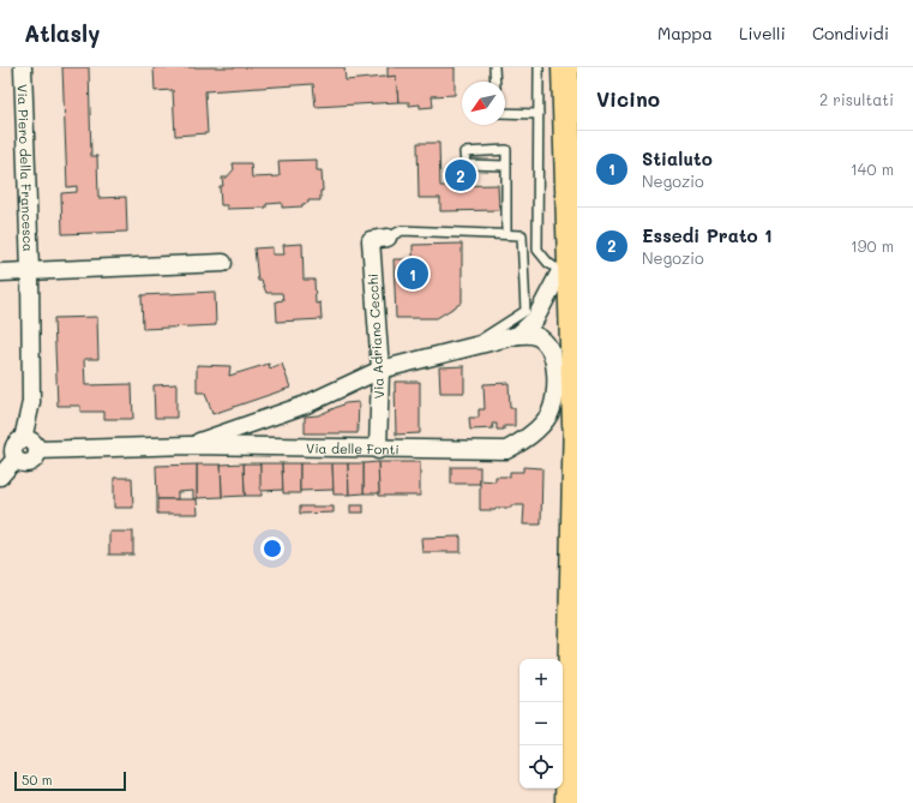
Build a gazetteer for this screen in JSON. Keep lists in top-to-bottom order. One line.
{"streets":{"street":["Via Piero della Francesca","Via Adriano Cecchi","Via delle Fonti"]},"crossings":[["Via Piero della Francesca","Via delle Fonti"],["Via Adriano Cecchi","Via delle Fonti"]],"scale_bar":"50 m","north":"bottom left","page":{"header":"Atlasly","nav":["Mappa","Livelli","Condividi"],"heading":["Vicino","2 risultati"],"list":[{"mark":"1","name":"Stialuto","note":"Negozio","value":"140 m"},{"mark":"2","name":"Essedi Prato 1","note":"Negozio","value":"190 m"}],"pins":["2","1"],"map_buttons":["+","−"],"scale":"50 m"}}
